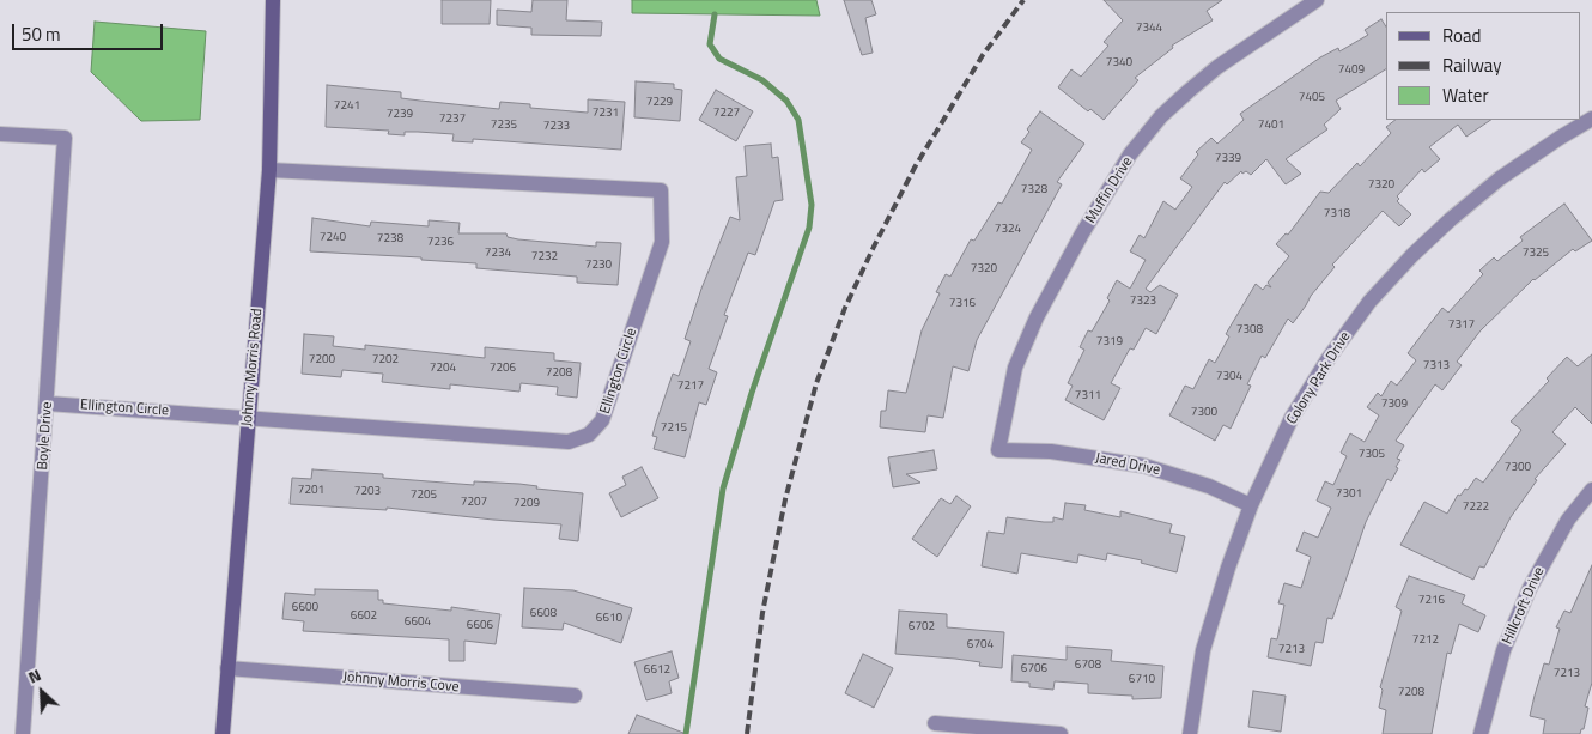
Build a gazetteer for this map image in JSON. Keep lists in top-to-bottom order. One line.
{"streets":{"street":["Muffin Drive","Johnny Morris Road","Ellington Circle","Colony Park Drive","Boyle Drive","Jared Drive","Hillcroft Drive","Johnny Morris Cove"]},"crossings":[["Muffin Drive","Jared Drive"],["Johnny Morris Road","Ellington Circle"],["Johnny Morris Road","Johnny Morris Cove"],["Ellington Circle","Boyle Drive"],["Colony Park Drive","Jared Drive"]],"house_numbers":["7344","7340","7409","7405","7229","7241","7231","7227","7239","7237","7235","7401","7233","7339","7320","7328","7318","7324","7240","7238","7236","7234","7325","7232","7230","7320","7323","7316","7317","7308","7319","7200","7202","7313","7204","7206","7208","7304","7217","7311","7309","7300","7215","7305","7300","7201","7203","7301","7205","7207","7209","7222","7216","6600","6608","6602","6610","6604","6606","6702","7212","6704","7213","6708","6706","6612","7213","6710","7208"],"legend":["Road","Railway","Water"],"scale_bar":"50 m","north":"top left"}
